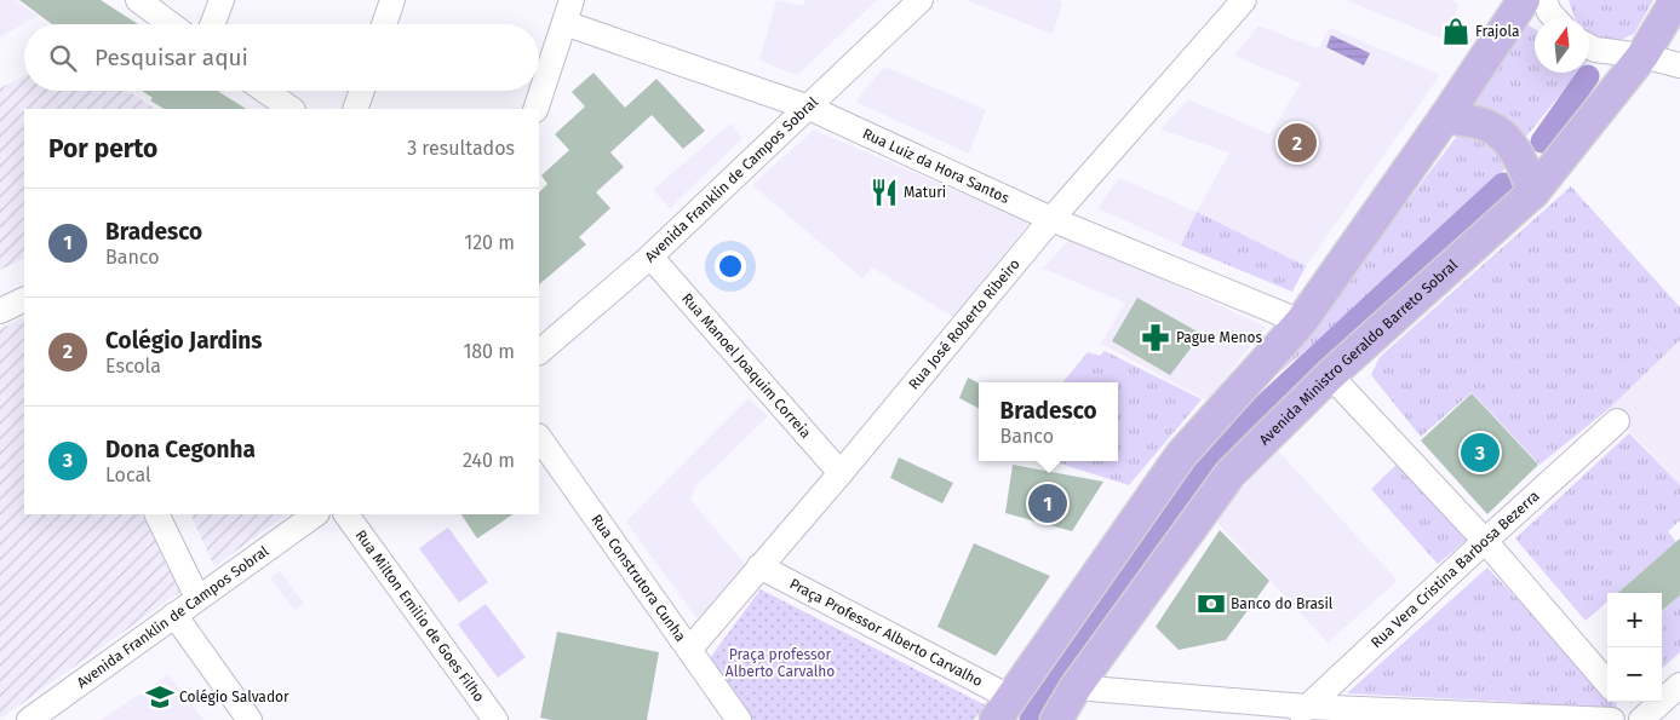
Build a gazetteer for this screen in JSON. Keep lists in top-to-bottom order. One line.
{"streets":{"main road":["Avenida Ministro Geraldo Barreto Sobral"],"street":["Rua Luiz da Hora Santos","Avenida Franklin de Campos Sobral","Rua José Roberto Ribeiro","Rua Manoel Joaquim Correia","Rua Vera Cristina Barbosa Bezerra","Rua Construtora Cunha","Rua Milton Emilio de Goes Filho","Praça Professor Alberto Carvalho"]},"crossings":[["Rua Luiz da Hora Santos","Avenida Franklin de Campos Sobral"],["Rua Luiz da Hora Santos","Rua José Roberto Ribeiro"],["Avenida Franklin de Campos Sobral","Rua Manoel Joaquim Correia"],["Rua José Roberto Ribeiro","Rua Manoel Joaquim Correia"],["Rua José Roberto Ribeiro","Rua Construtora Cunha"],["Rua José Roberto Ribeiro","Praça Professor Alberto Carvalho"]],"parks":["Praça professor Alberto Carvalho"],"places":{"shop":["Frajola"],"restaurant":["Maturi"],"pharmacy":["Pague Menos"],"bank":["Banco do Brasil"],"school or university":["Colégio Salvador"]},"north":"top","page":{"search":"Pesquisar aqui","heading":["Por perto","3 resultados"],"pins":["2","3","1"],"list":[{"mark":"1","name":"Bradesco","note":"Banco","value":"120 m"},{"mark":"2","name":"Colégio Jardins","note":"Escola","value":"180 m"},{"mark":"3","name":"Dona Cegonha","note":"Local","value":"240 m"}],"popup":["Bradesco","Banco"],"map_buttons":["+","−"]}}
